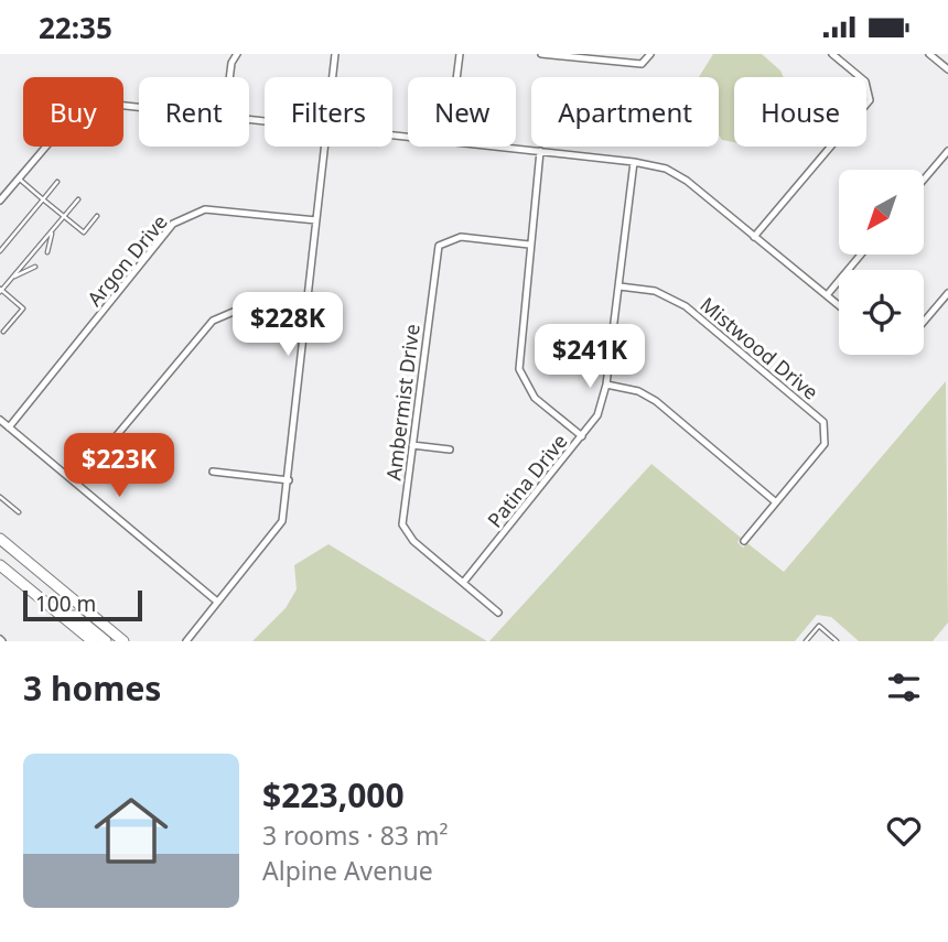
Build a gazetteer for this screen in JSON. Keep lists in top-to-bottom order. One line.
{"streets":{"street":["Argon Drive","Mistwood Drive","Ambermist Drive","Patina Drive"]},"crossings":[["Mistwood Drive","Patina Drive"],["Ambermist Drive","Patina Drive"]],"scale_bar":"100 m","north":"bottom left","page":{"status":"22:35","chip":["Buy","Rent","Filters","New","Apartment","House"],"price":["$228K","$241K","$223K"],"scale":"100 m","heading":"3 homes","list":[{"name":"$223,000","note":"3 rooms · 83 m² · Alpine Avenue"}]}}
